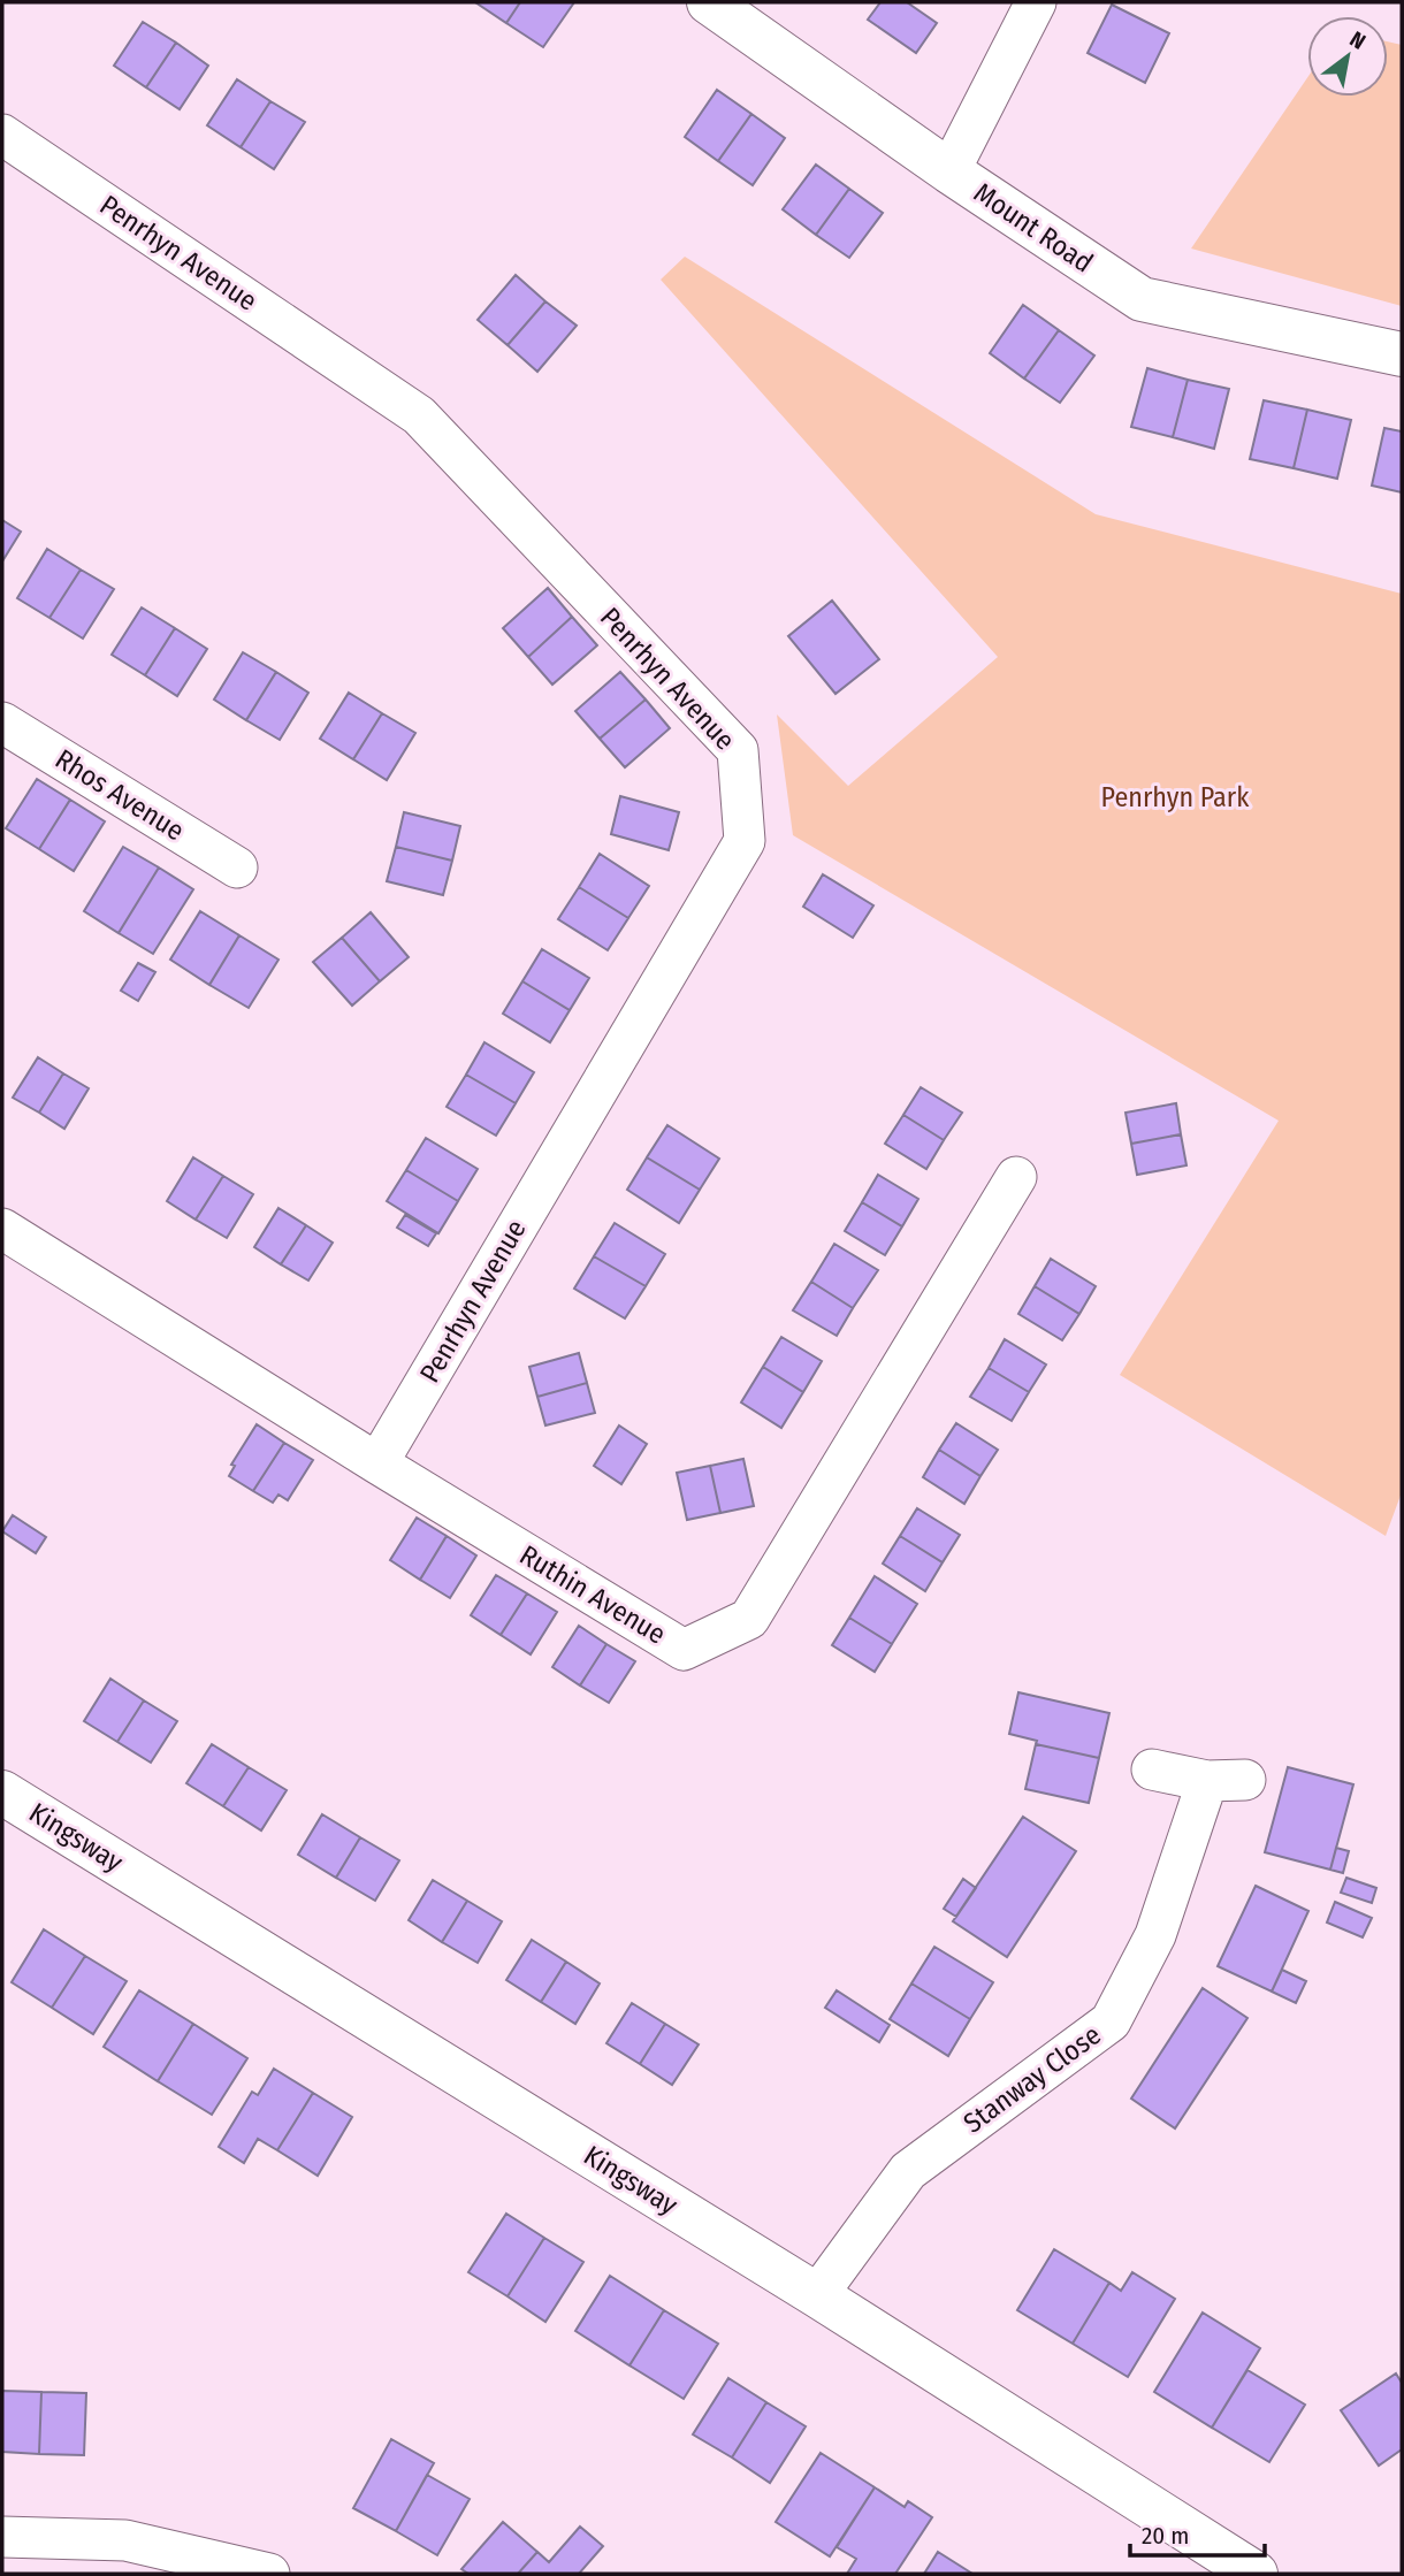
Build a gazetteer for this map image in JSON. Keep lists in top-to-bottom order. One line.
{"streets":{"street":["Mount Road","Penrhyn Avenue","Rhos Avenue","Ruthin Avenue","Kingsway","Stanway Close"]},"crossings":[["Penrhyn Avenue","Ruthin Avenue"],["Kingsway","Stanway Close"]],"parks":["Penrhyn Park"],"scale_bar":"20 m","north":"top right"}
